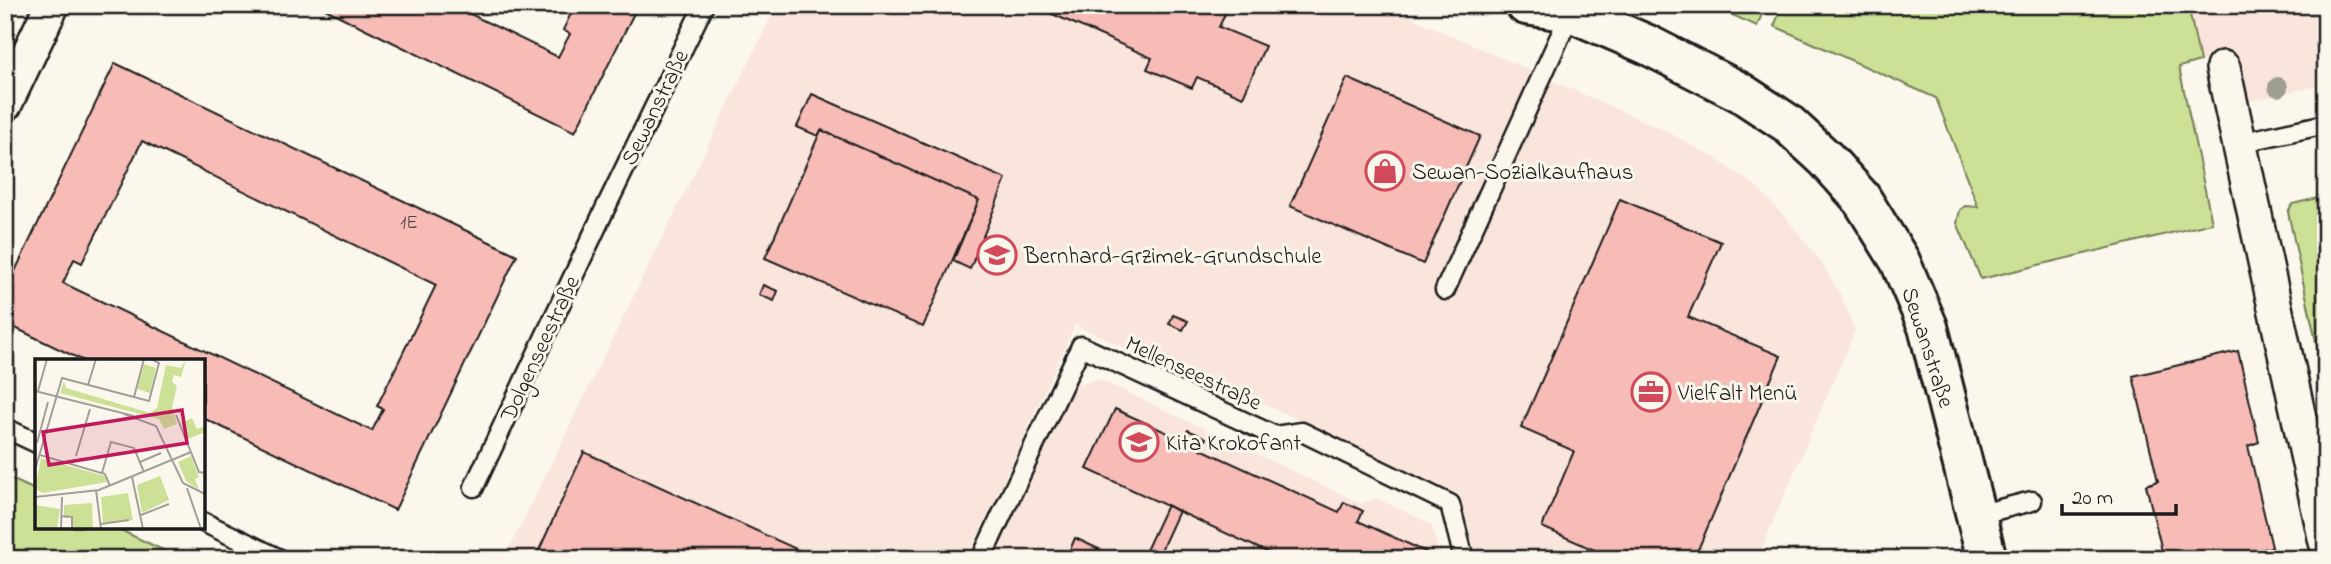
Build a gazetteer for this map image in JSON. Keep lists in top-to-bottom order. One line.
{"streets":{"street":["Sewanstraße"],"lane":["Dolgenseestraße","Mellenseestraße"]},"crossings":[["Sewanstraße","Dolgenseestraße"]],"places":{"shop":["Sewan-Sozialkaufhaus"],"school or university":["Bernhard-Grzimek-Grundschule","Kita Krokofant"],"office":["Vielfalt Menü"]},"house_numbers":["1E"],"scale_bar":"20 m"}
